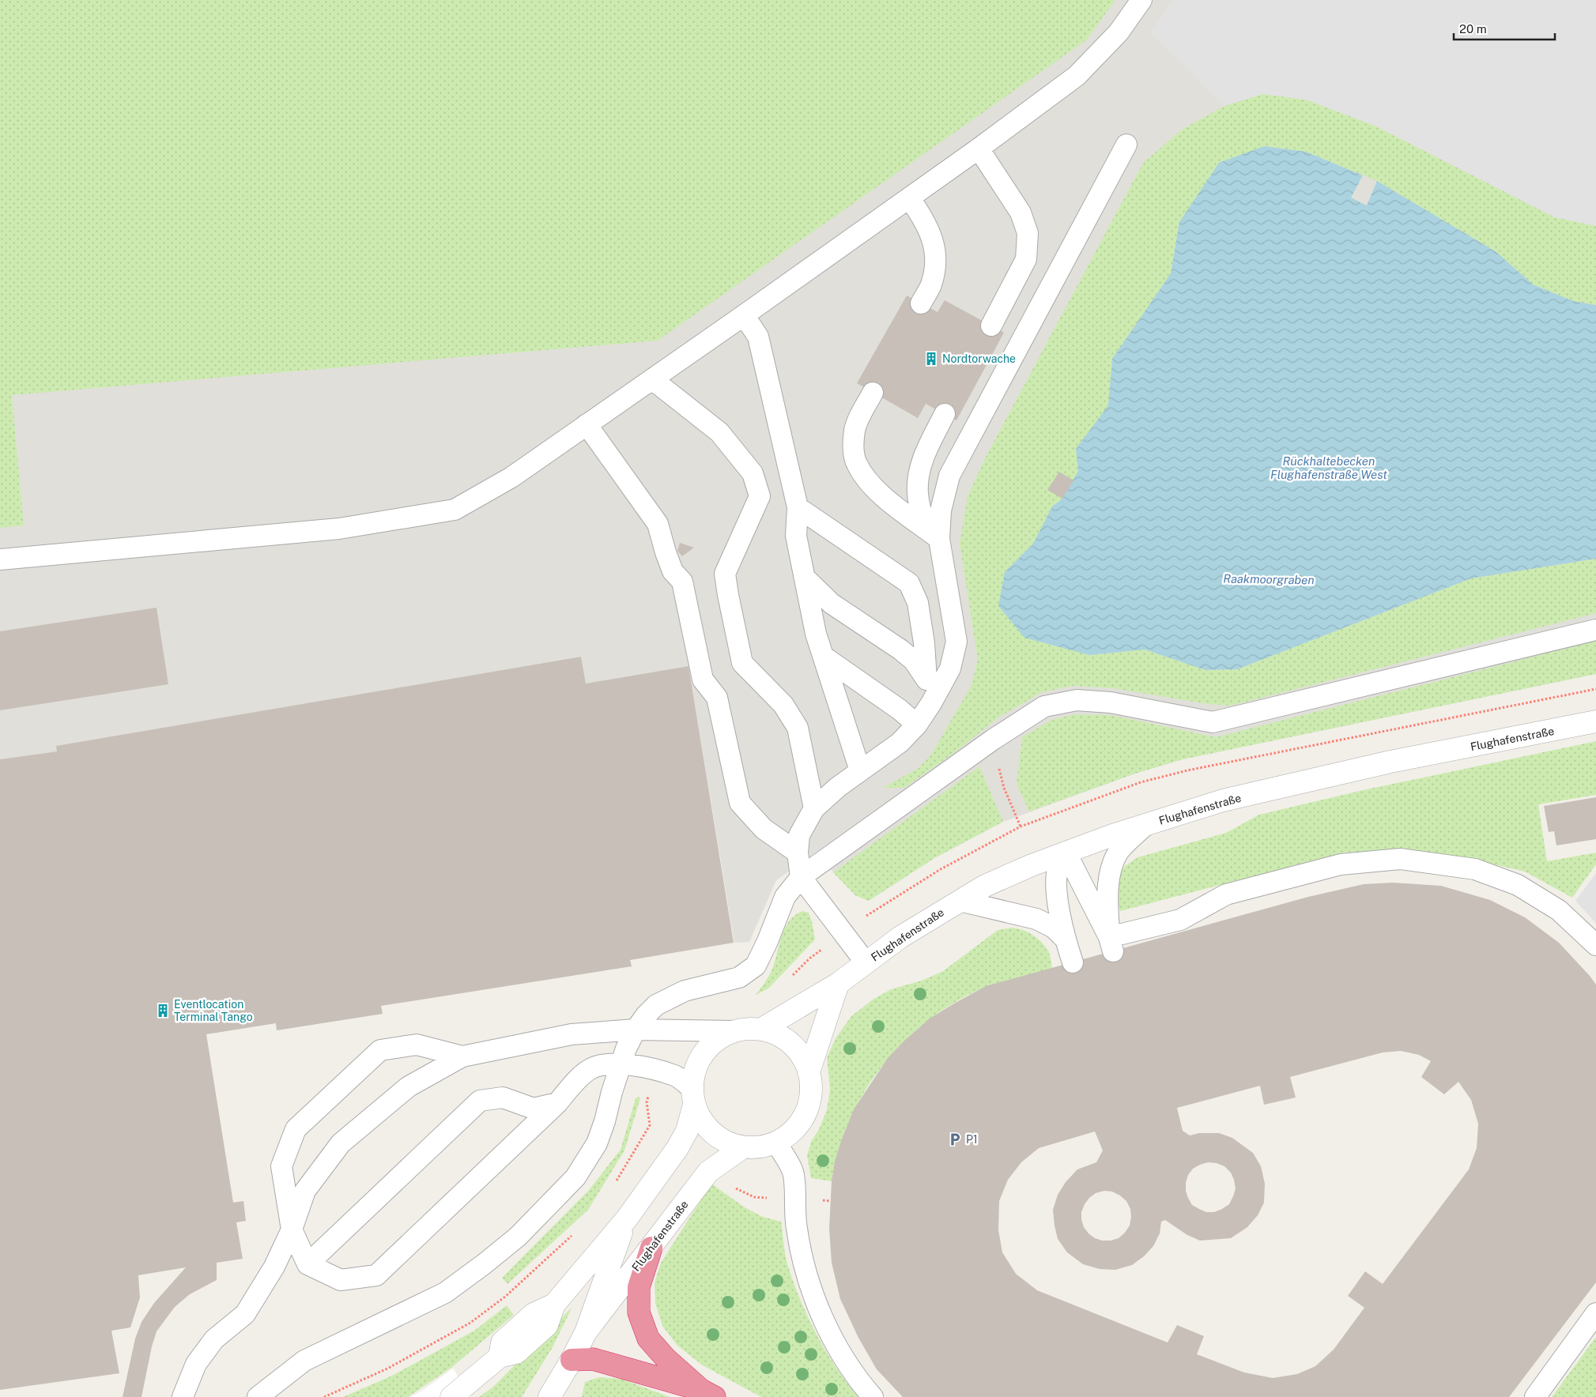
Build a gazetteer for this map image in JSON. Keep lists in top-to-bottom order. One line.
{"streets":{"street":["Flughafenstraße"]},"water":["Rückhaltebecken Flughafenstraße West","Raakmoorgraben"],"places":{"building":["Nordtorwache","Eventlocation Terminal Tango"],"parking":["P1"]},"scale_bar":"20 m"}
